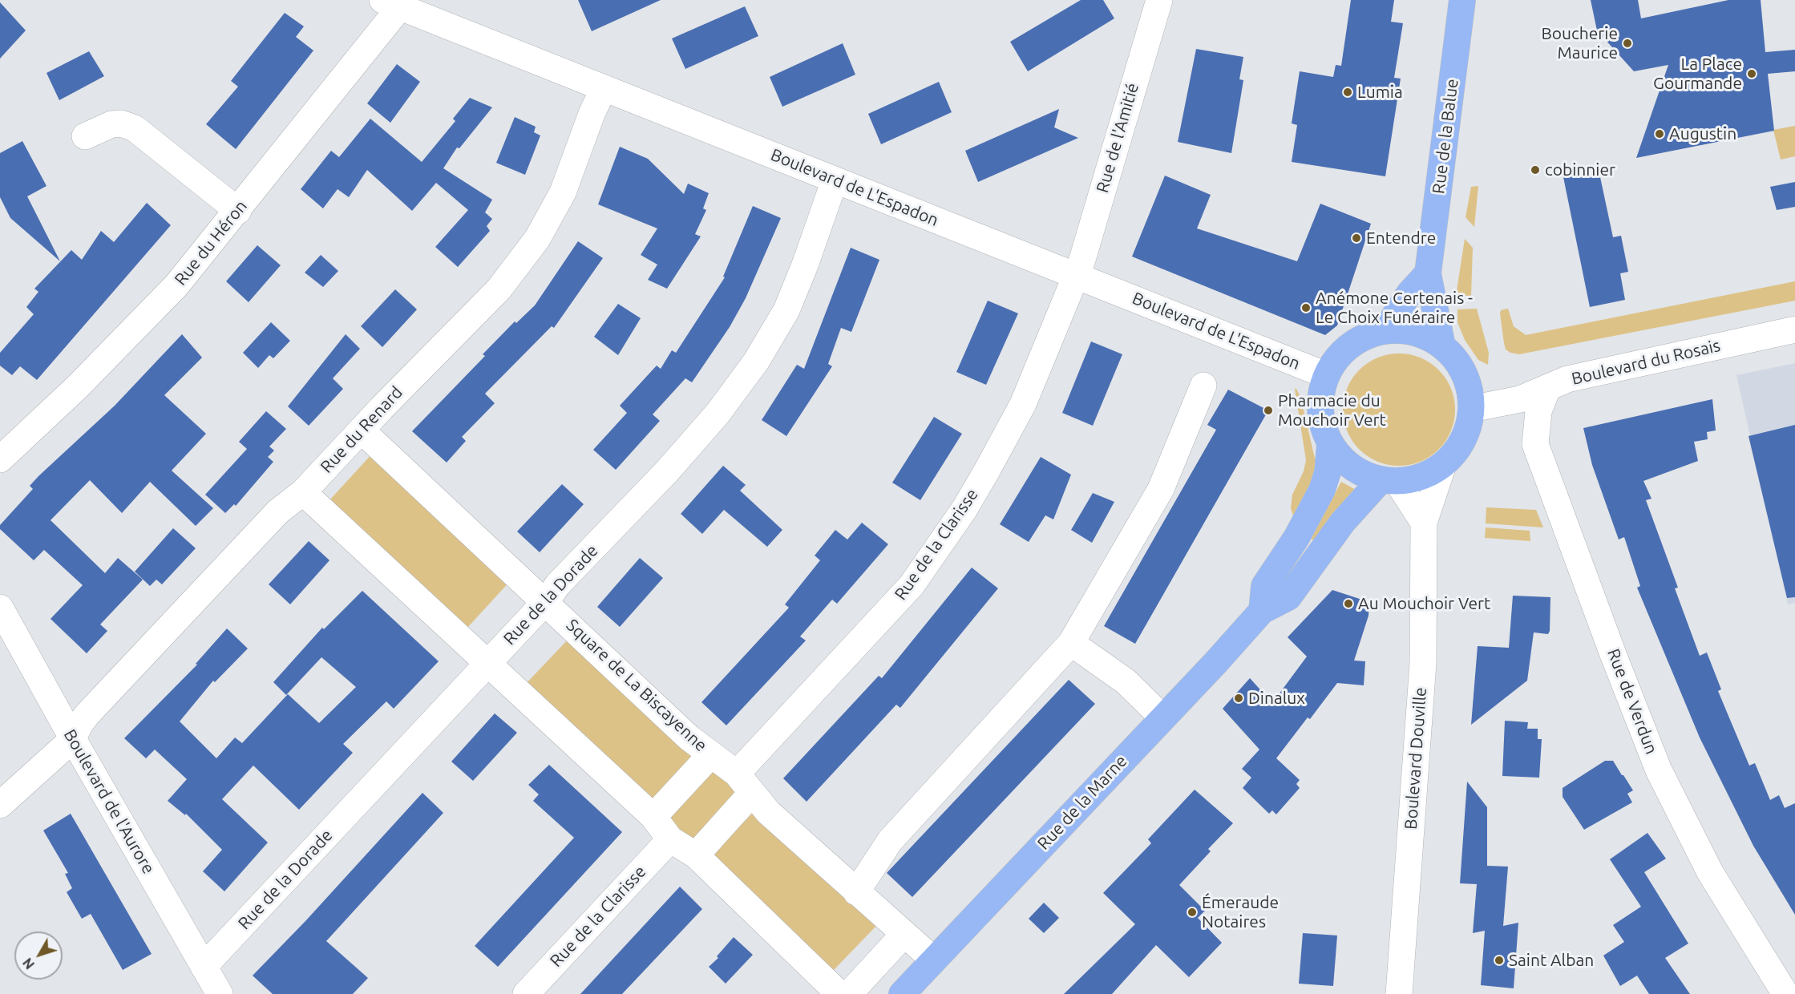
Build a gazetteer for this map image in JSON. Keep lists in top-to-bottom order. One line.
{"streets":{"main road":["Rue de la Balue","Rue de la Marne"],"street":["Rue de l'Amitié","Boulevard de L'Espadon","Rue du Héron","Boulevard du Rosais","Rue du Renard","Rue de la Clarisse","Rue de la Dorade","Square de La Biscayenne","Rue de Verdun","Boulevard Douville","Boulevard de l'Aurore"]},"crossings":[["Rue de la Balue","Boulevard de L'Espadon"],["Rue de la Balue","Boulevard du Rosais"],["Rue de la Balue","Boulevard Douville"],["Rue de la Balue","Rue de la Marne"],["Rue de l'Amitié","Boulevard de L'Espadon"],["Rue de l'Amitié","Rue de la Clarisse"],["Boulevard de L'Espadon","Rue du Héron"],["Boulevard de L'Espadon","Boulevard du Rosais"],["Boulevard de L'Espadon","Rue du Renard"],["Boulevard de L'Espadon","Rue de la Clarisse"],["Boulevard de L'Espadon","Rue de la Dorade"],["Boulevard de L'Espadon","Boulevard Douville"],["Boulevard de L'Espadon","Rue de la Marne"],["Boulevard du Rosais","Rue de Verdun"],["Boulevard du Rosais","Boulevard Douville"],["Boulevard du Rosais","Rue de la Marne"],["Rue du Renard","Square de La Biscayenne"],["Rue du Renard","Boulevard de l'Aurore"],["Rue de la Clarisse","Square de La Biscayenne"],["Rue de la Dorade","Square de La Biscayenne"],["Rue de la Dorade","Boulevard de l'Aurore"],["Square de La Biscayenne","Rue de la Marne"],["Boulevard Douville","Rue de la Marne"]],"places":["Boucherie Maurice","La Place Gourmande","Lumia","Augustin","cobinnier","Entendre","Anémone Certenais - Le Choix Funéraire","Pharmacie du Mouchoir Vert","Au Mouchoir Vert","Dinalux","Émeraude Notaires","Saint Alban"],"north":"bottom left"}
